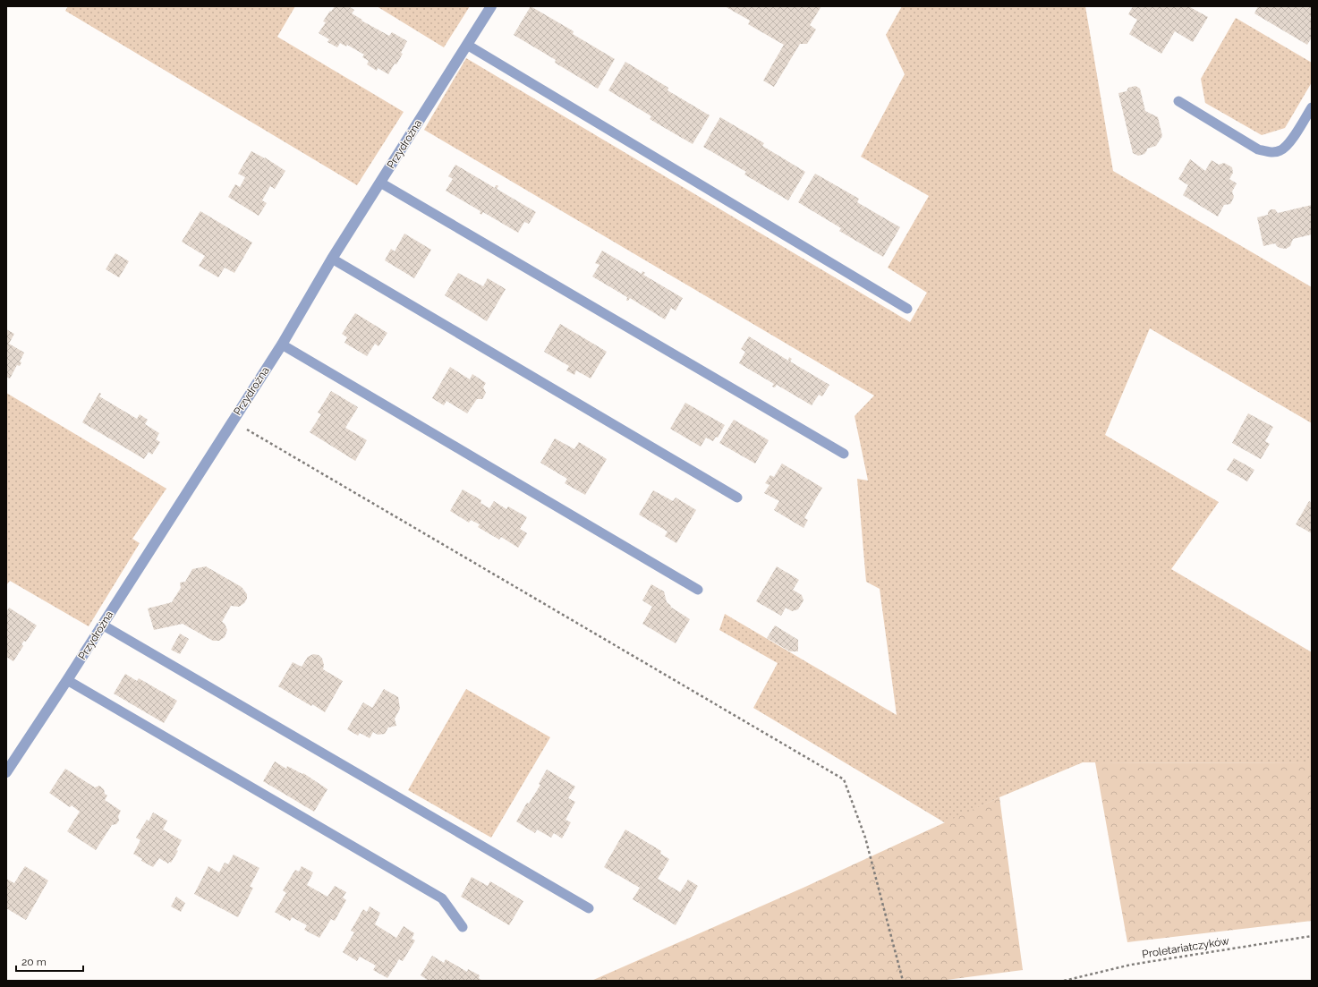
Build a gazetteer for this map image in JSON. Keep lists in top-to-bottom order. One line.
{"streets":{"street":["Przydrożna"],"path":["Proletariatczyków"]},"scale_bar":"20 m"}
